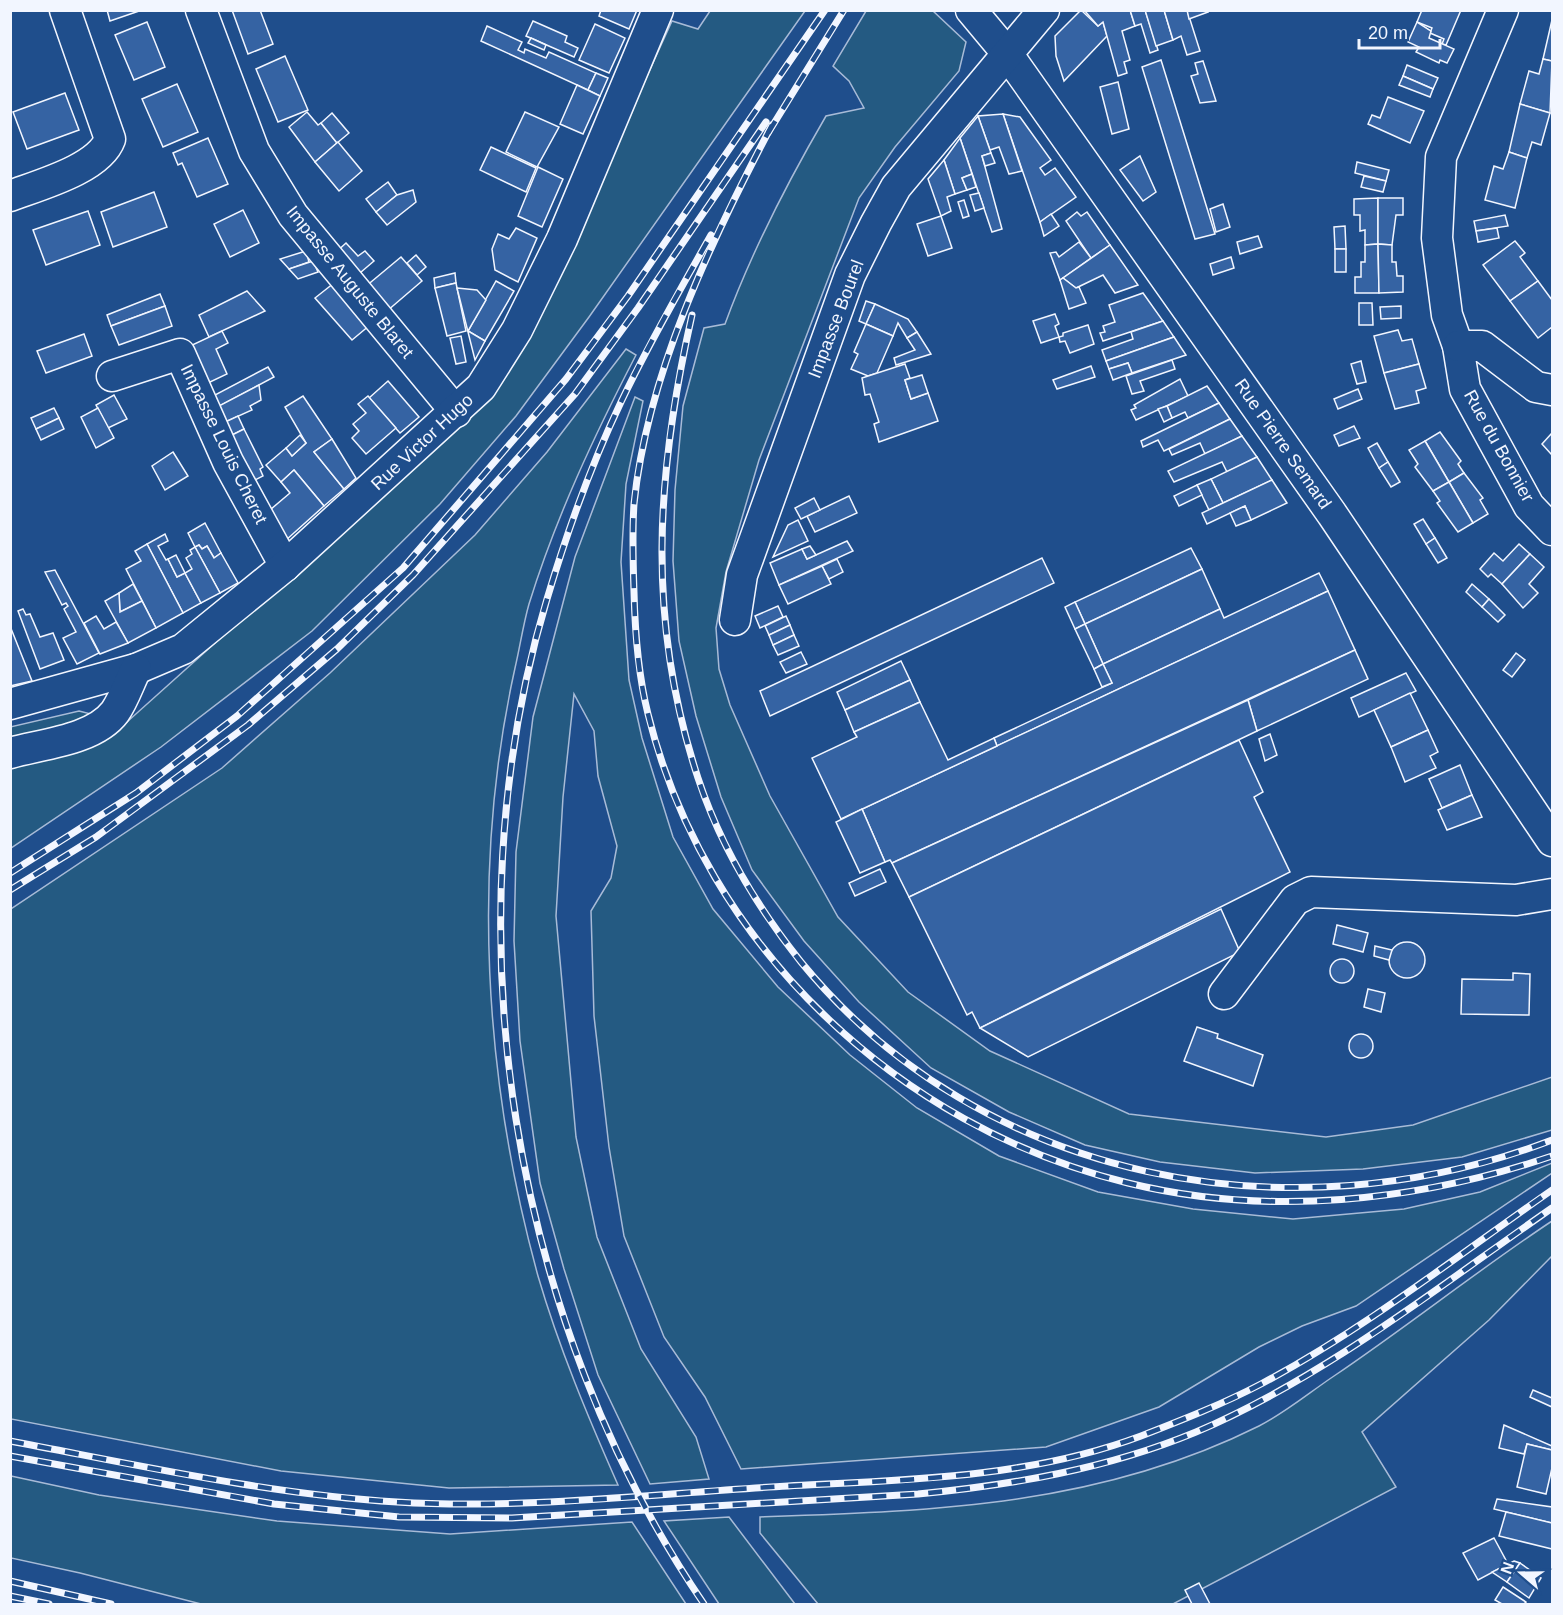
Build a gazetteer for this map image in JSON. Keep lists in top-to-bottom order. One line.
{"streets":{"street":["Impasse Auguste Blaret","Impasse Bourel","Rue Victor Hugo","Impasse Louis Cheret","Rue Pierre Semard","Rue du Bonnier"]},"crossings":[["Impasse Auguste Blaret","Rue Victor Hugo"],["Impasse Bourel","Rue Pierre Semard"],["Rue Victor Hugo","Impasse Louis Cheret"]],"scale_bar":"20 m","north":"left"}
